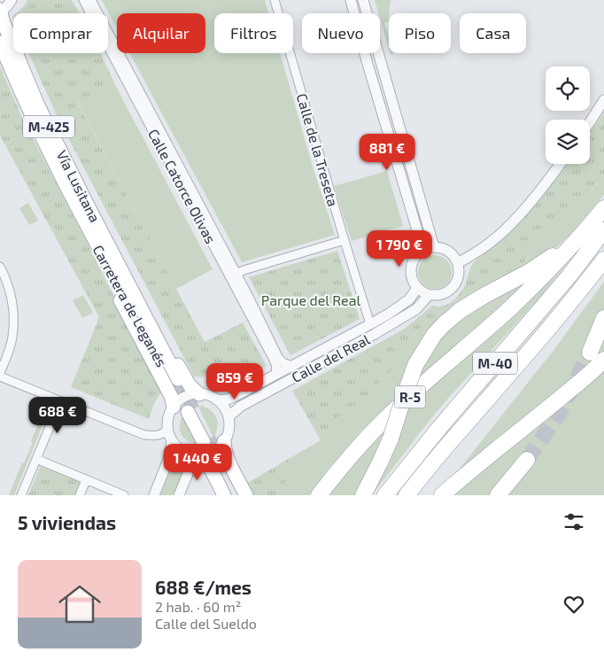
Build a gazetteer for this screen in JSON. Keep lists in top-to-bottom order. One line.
{"streets":{"highway":["M-40","R-5"],"main road":["M-425","Vía Lusitana","Carretera de Leganés"],"street":["Calle de la Treseta","Calle Catorce Olivas","Calle del Real"]},"crossings":[["Calle de la Treseta","Calle del Real"],["Vía Lusitana","Carretera de Leganés"],["Calle Catorce Olivas","Calle del Real"]],"parks":["Parque del Real"],"page":{"chip":["Comprar","Alquilar","Filtros","Nuevo","Piso","Casa"],"price":["881 €","1 790 €","859 €","688 €","1 440 €"],"heading":"5 viviendas","list":[{"name":"688 €/mes","note":"2 hab. · 60 m² · Calle del Sueldo"}]}}
